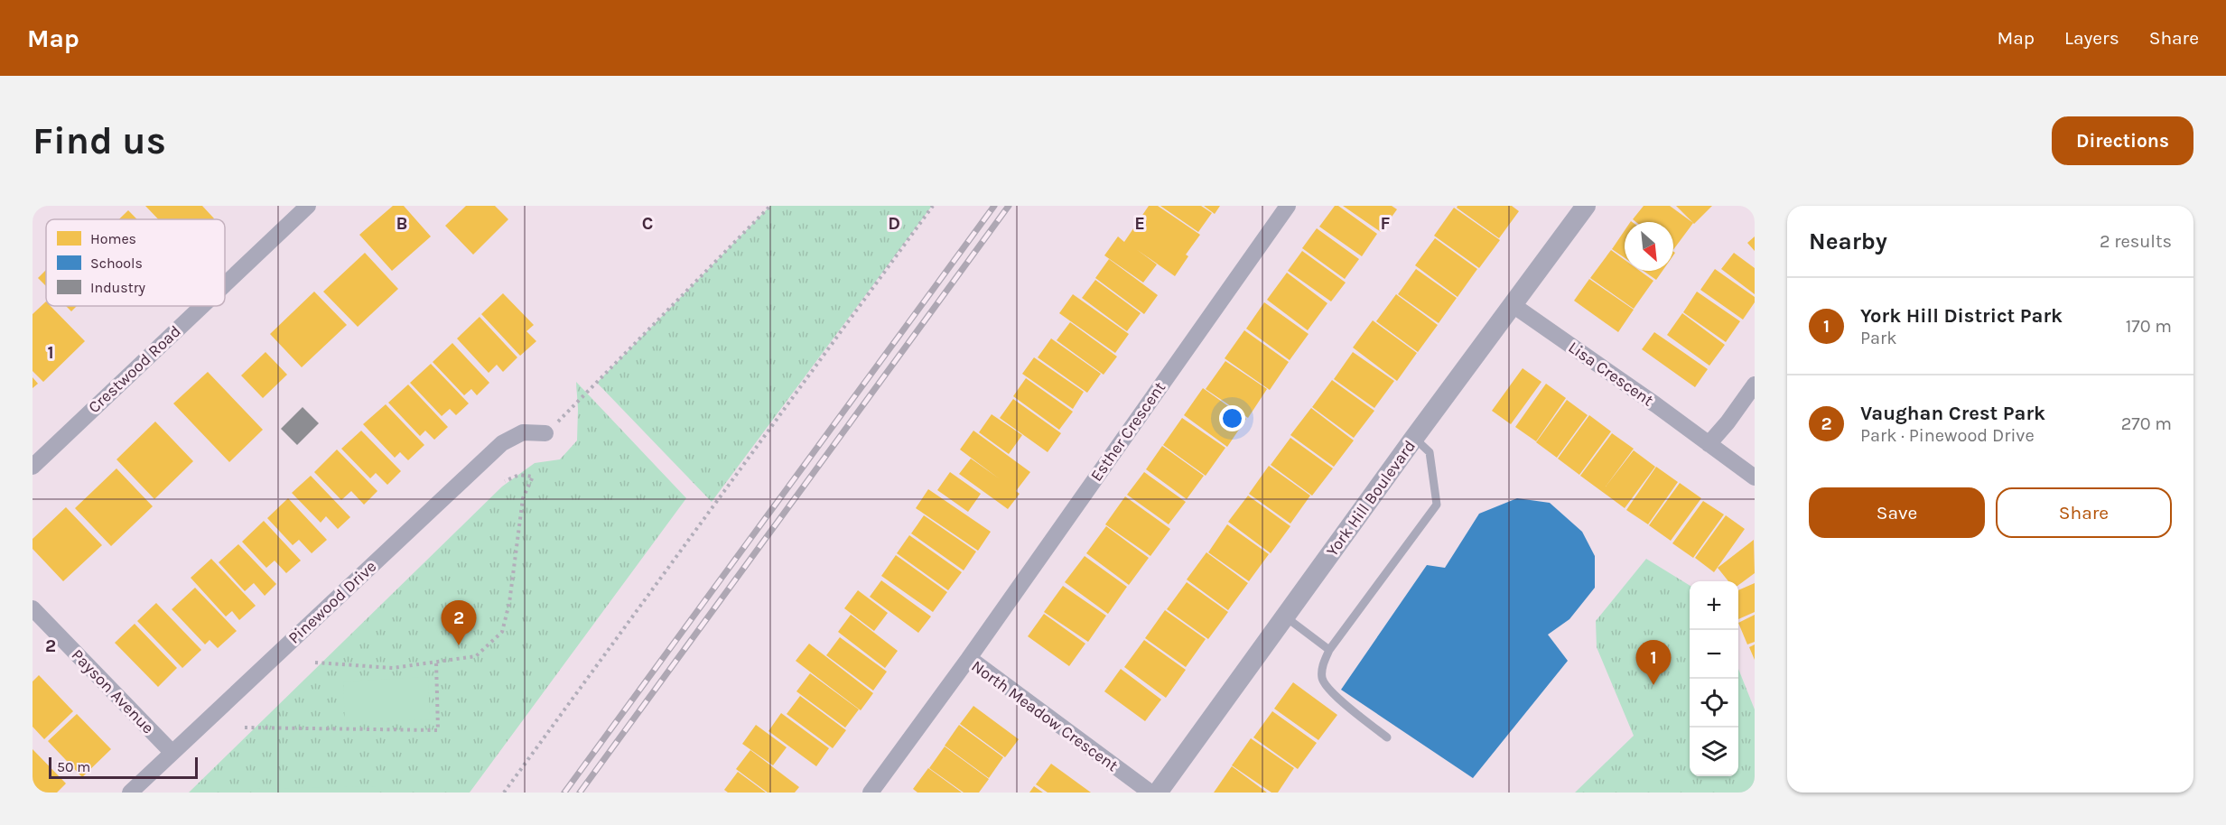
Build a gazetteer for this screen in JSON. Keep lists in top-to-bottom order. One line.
{"streets":{"street":["Crestwood Road","Lisa Crescent","Esther Crescent","York Hill Boulevard","Pinewood Drive","Payson Avenue","North Meadow Crescent"]},"crossings":[["Lisa Crescent","York Hill Boulevard"],["Esther Crescent","North Meadow Crescent"],["Pinewood Drive","Payson Avenue"]],"legend":["Homes","Schools","Industry"],"scale_bar":"50 m","north":"bottom right","page":{"header":"Map","nav":["Map","Layers","Share"],"buttons":["Directions",["Save","Share"]],"title":"Find us","heading":["Nearby","2 results"],"list":[{"mark":"1","name":"York Hill District Park","note":"Park","value":"170 m"},{"mark":"2","name":"Vaughan Crest Park","note":"Park · Pinewood Drive","value":"270 m"}],"map_buttons":["+","−"],"pins":["2","1"],"scale":"50 m"},"grid":{"columns":["B","C","D","E","F"],"rows":["1","2"]}}
